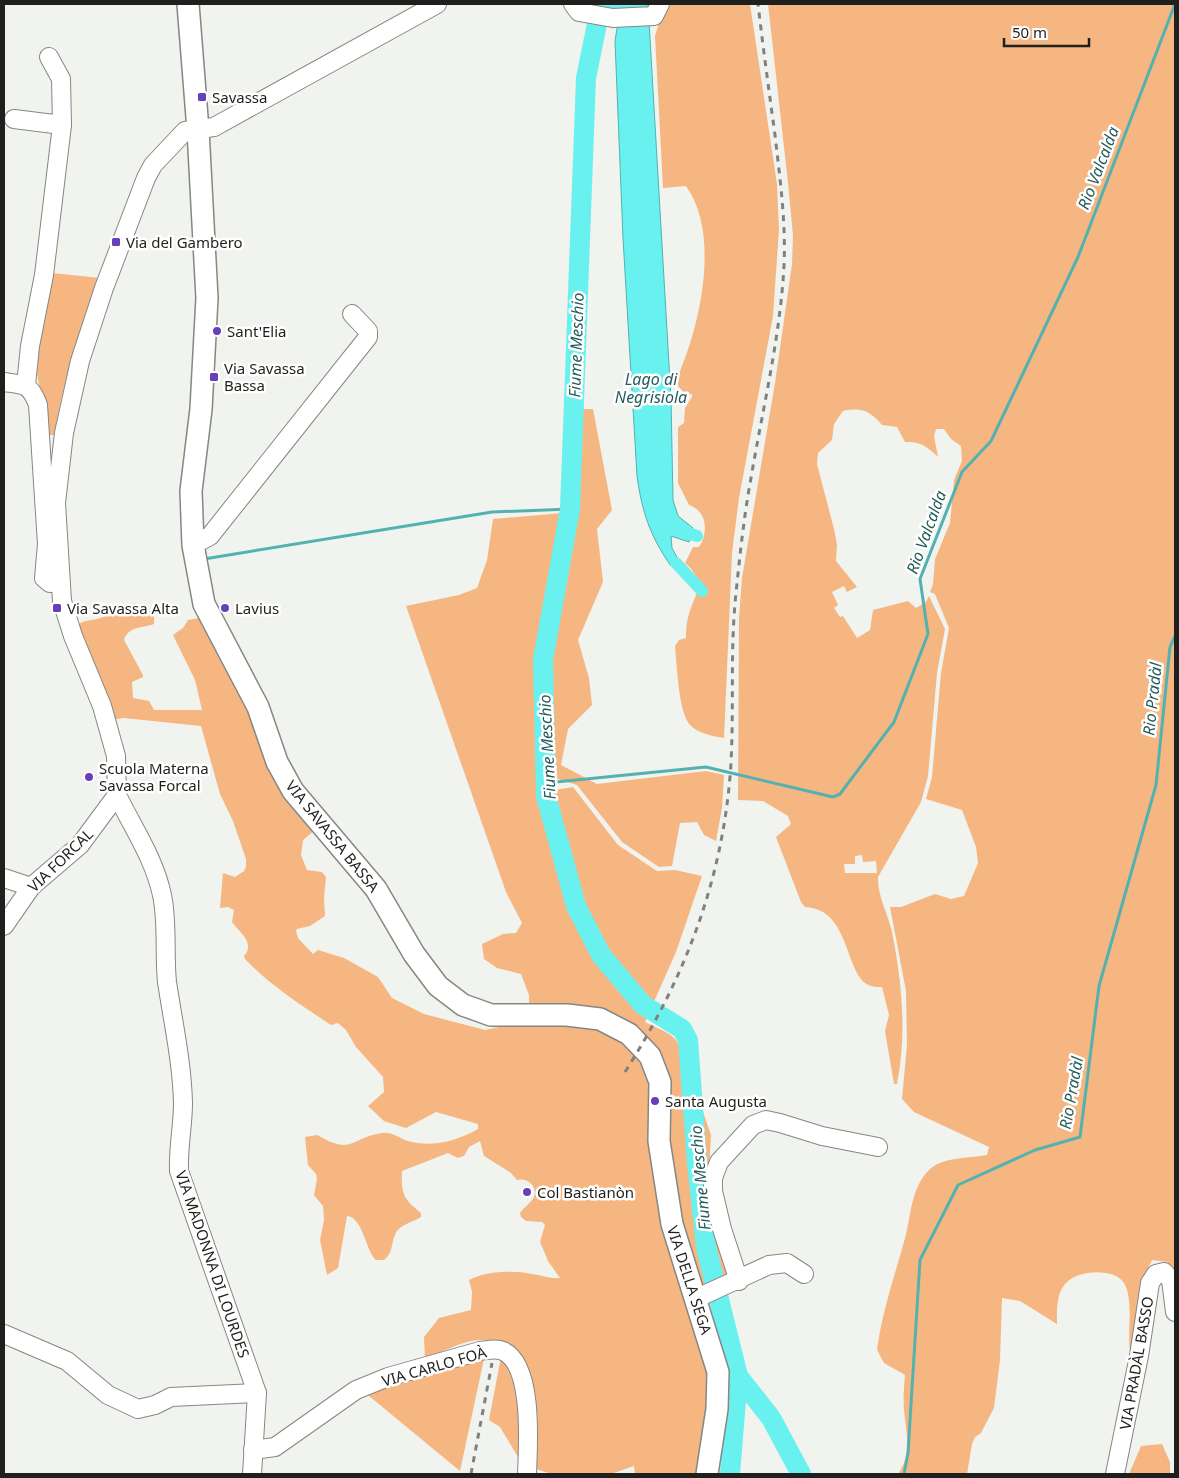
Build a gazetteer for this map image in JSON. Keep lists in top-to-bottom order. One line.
{"streets":{"main road":["VIA SAVASSA BASSA","VIA DELLA SEGA"],"street":["VIA FORCAL","VIA MADONNA DI LOURDES","VIA PRADÀL BASSO","VIA CARLO FOÀ"]},"crossings":[["VIA SAVASSA BASSA","VIA DELLA SEGA"],["VIA FORCAL","VIA MADONNA DI LOURDES"],["VIA MADONNA DI LOURDES","VIA CARLO FOÀ"]],"water":["Rio Valcalda","Fiume Meschio","Lago di Negrisiola","Rio Pradàl"],"places":{"transit":["Savassa","Via del Gambero","Via Savassa Bassa","Via Savassa Alta"],"other":["Sant'Elia","Lavius","Scuola Materna Savassa Forcal","Santa Augusta","Col Bastianòn"]},"scale_bar":"50 m"}
